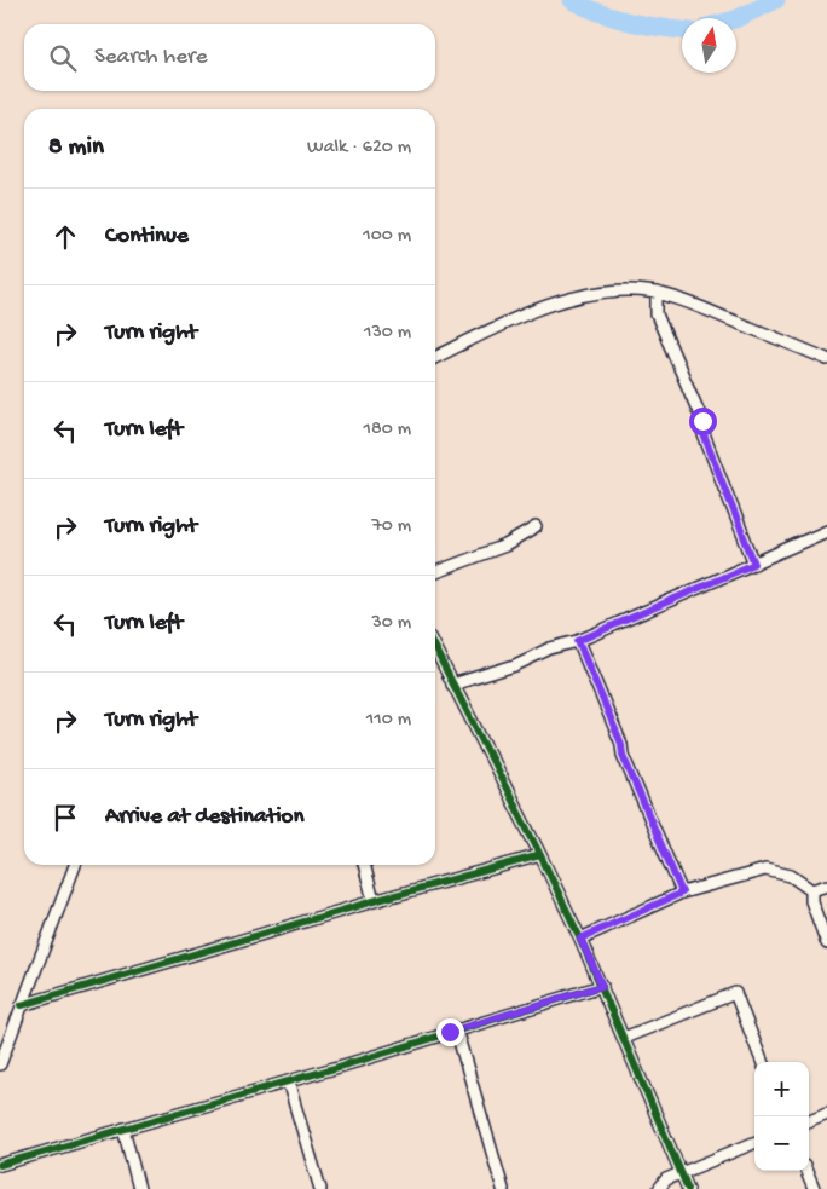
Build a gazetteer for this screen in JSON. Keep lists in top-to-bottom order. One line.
{"north":"top","page":{"search":"Search here","heading":["8 min","Walk · 620 m"],"list":[["Continue","100 m"],["Turn right","130 m"],["Turn left","180 m"],["Turn right","70 m"],["Turn left","30 m"],["Turn right","110 m"],"Arrive at destination"],"map_buttons":["+","−"]}}
